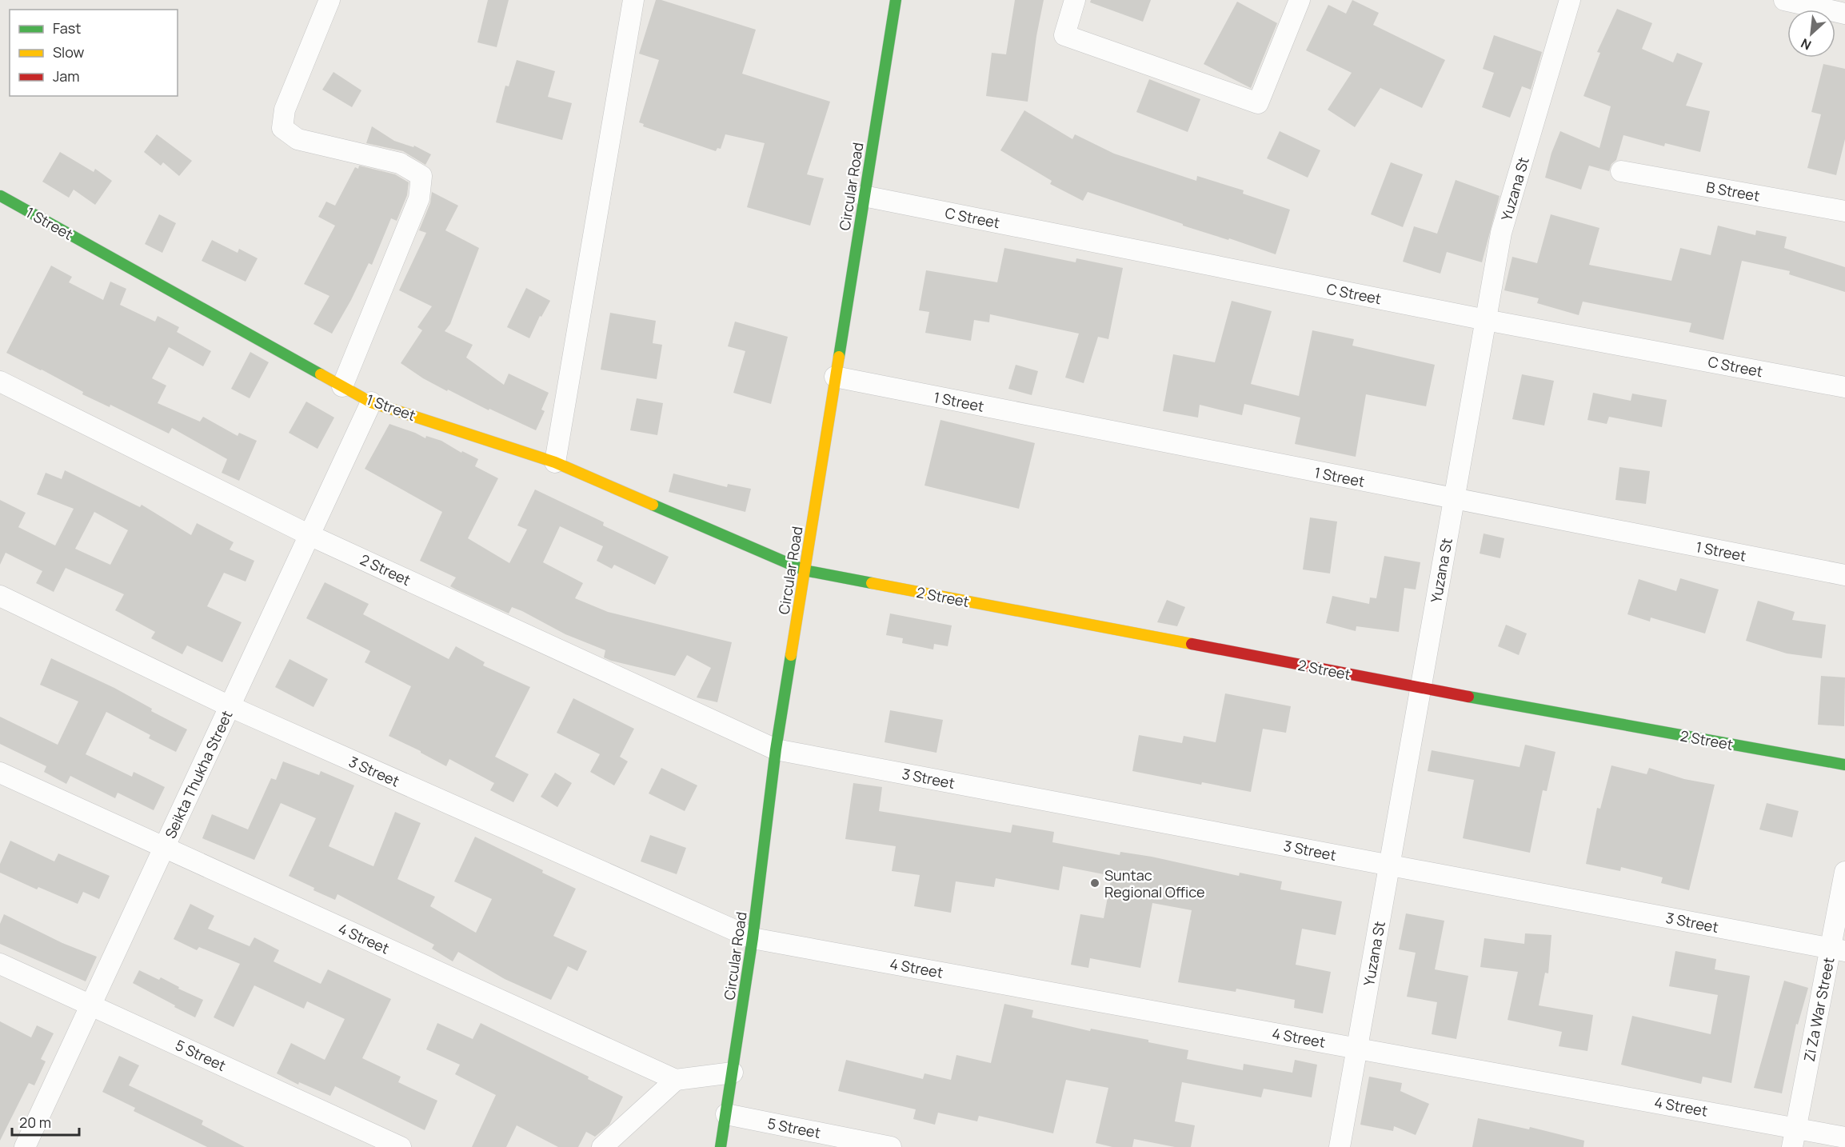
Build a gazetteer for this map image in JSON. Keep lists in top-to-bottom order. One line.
{"streets":{"street":["Circular Road","Yuzana St","B Street","C Street","1 Street","2 Street","3 Street","Seikta Thukha Street","4 Street","Zi Za War Street","5 Street"]},"crossings":[["Circular Road","C Street"],["Circular Road","1 Street"],["Circular Road","2 Street"],["Circular Road","3 Street"],["Circular Road","4 Street"],["Circular Road","5 Street"],["Yuzana St","C Street"],["Yuzana St","1 Street"],["Yuzana St","2 Street"],["Yuzana St","3 Street"],["Yuzana St","4 Street"],["1 Street","2 Street"],["1 Street","Seikta Thukha Street"],["2 Street","3 Street"],["2 Street","Seikta Thukha Street"],["3 Street","Seikta Thukha Street"],["3 Street","4 Street"],["3 Street","Zi Za War Street"],["Seikta Thukha Street","4 Street"],["Seikta Thukha Street","5 Street"],["4 Street","Zi Za War Street"]],"places":["Suntac Regional Office"],"legend":["Fast","Slow","Jam"],"scale_bar":"20 m","north":"bottom left"}
